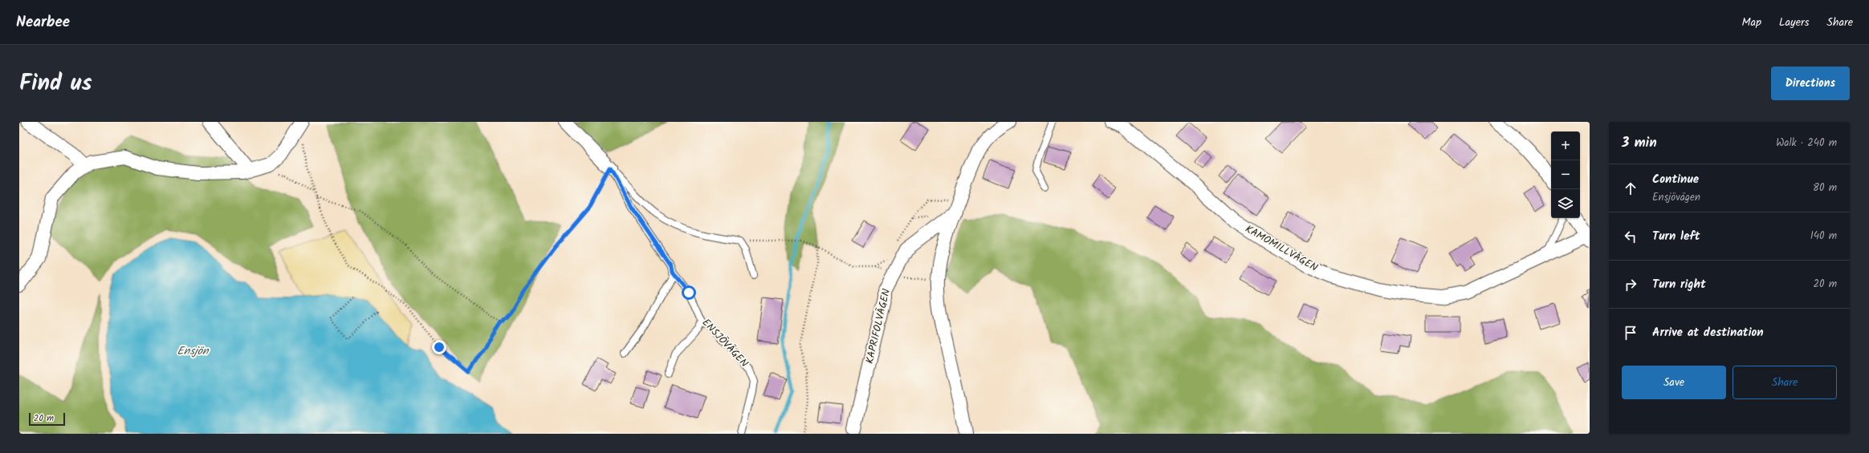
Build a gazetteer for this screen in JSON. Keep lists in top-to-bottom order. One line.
{"streets":{"street":["KAMOMILLVÄGEN","KAPRIFOLVÄGEN","ENSJÖVÄGEN"]},"water":["Ensjön"],"scale_bar":"20 m","page":{"header":"Nearbee","nav":["Map","Layers","Share"],"title":"Find us","buttons":["Directions",["Save","Share"]],"heading":["3 min","Walk · 240 m"],"map_buttons":["+","−"],"list":[["Continue","Ensjövägen","80 m"],["Turn left","140 m"],["Turn right","20 m"],"Arrive at destination"],"scale":"20 m"}}
